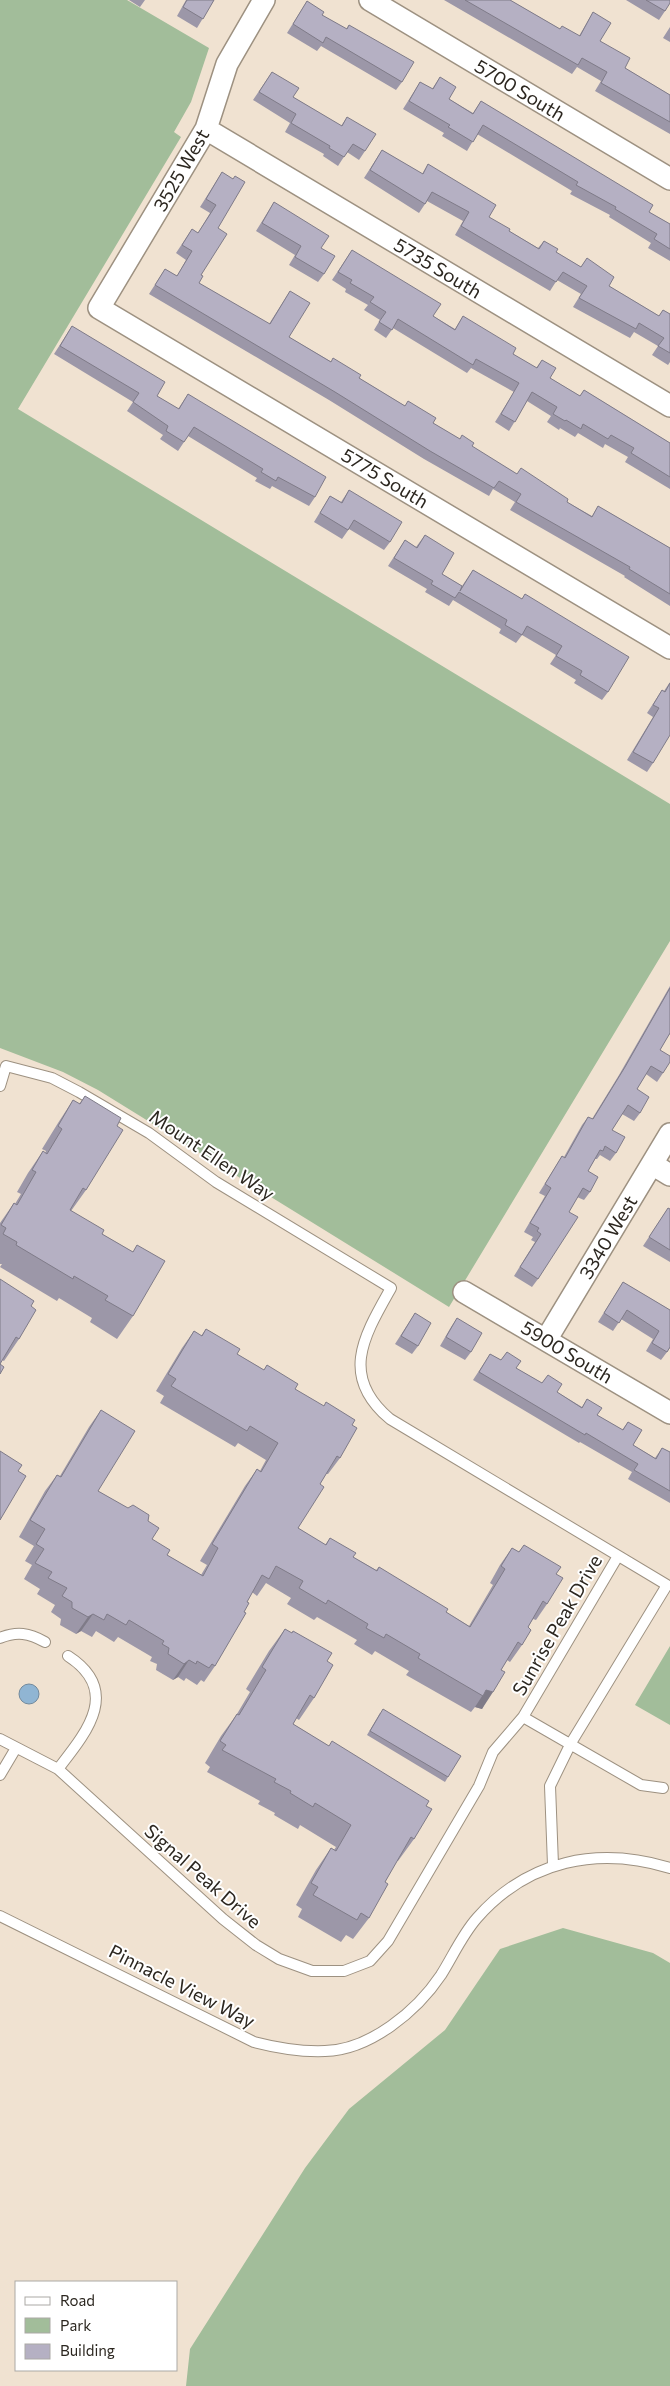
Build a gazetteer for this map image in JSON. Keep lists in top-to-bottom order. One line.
{"streets":{"street":["5700 South","3525 West","5735 South","5775 South","3340 West","5900 South"],"lane":["Mount Ellen Way","Sunrise Peak Drive","Signal Peak Drive","Pinnacle View Way"]},"crossings":[["3525 West","5735 South"],["3525 West","5775 South"],["Mount Ellen Way","Sunrise Peak Drive"],["3340 West","5900 South"],["Sunrise Peak Drive","Signal Peak Drive"]],"legend":["Road","Park","Building"]}
